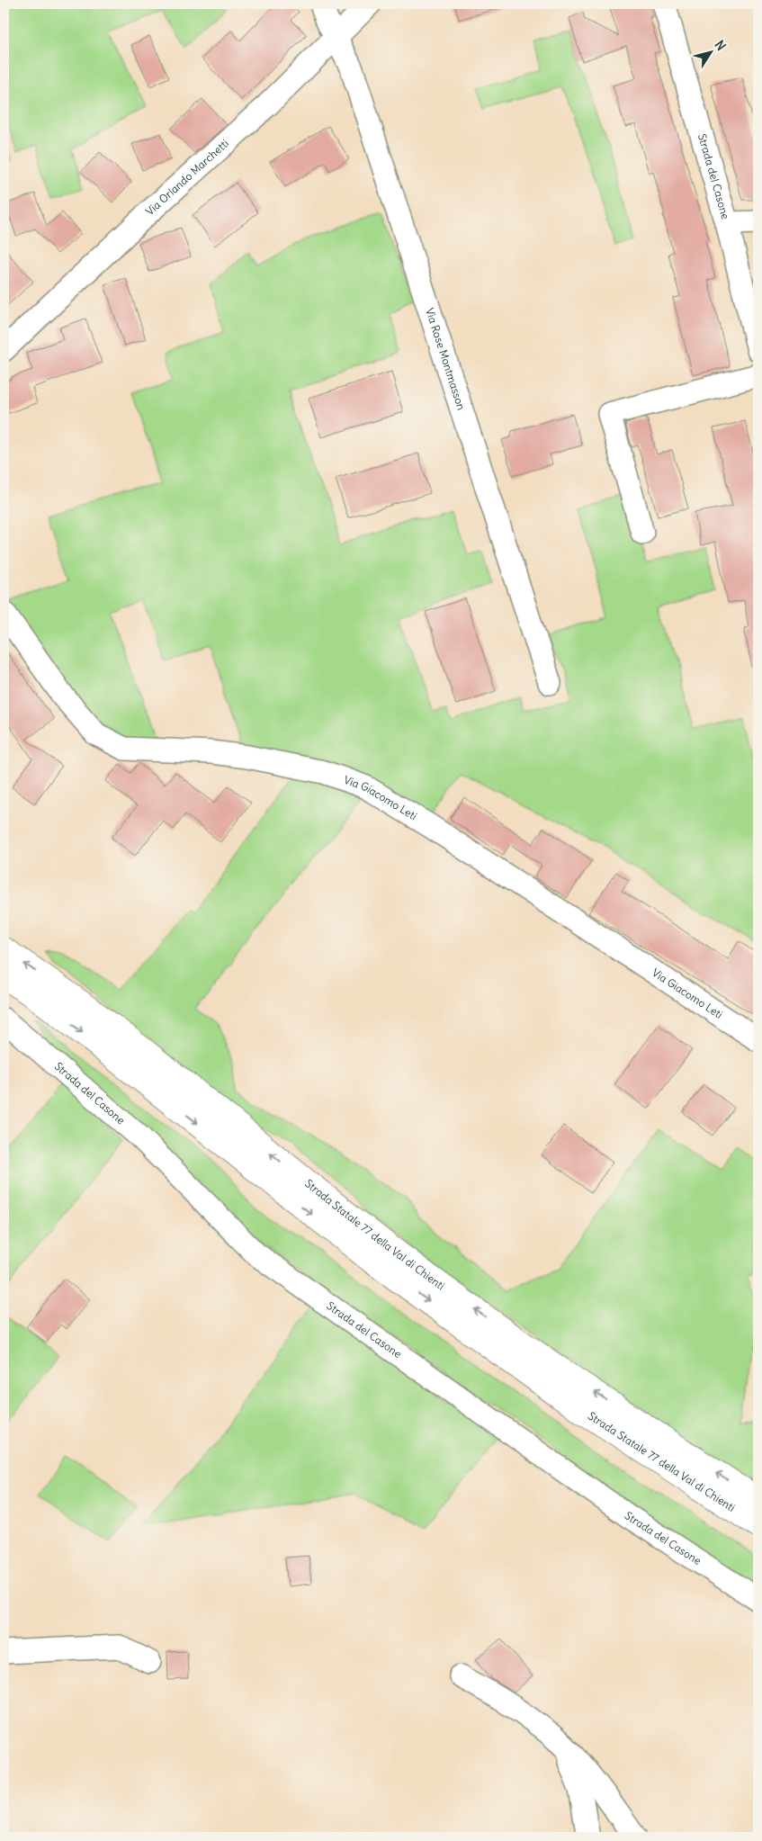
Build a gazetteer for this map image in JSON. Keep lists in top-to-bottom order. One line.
{"streets":{"highway":["Strada Statale 77 della Val di Chienti"],"street":["Strada del Casone","Via Orlando Marchetti","Via Rose Montmasson","Via Giacomo Leti"]},"crossings":[["Via Orlando Marchetti","Via Rose Montmasson"]],"north":"top right"}
